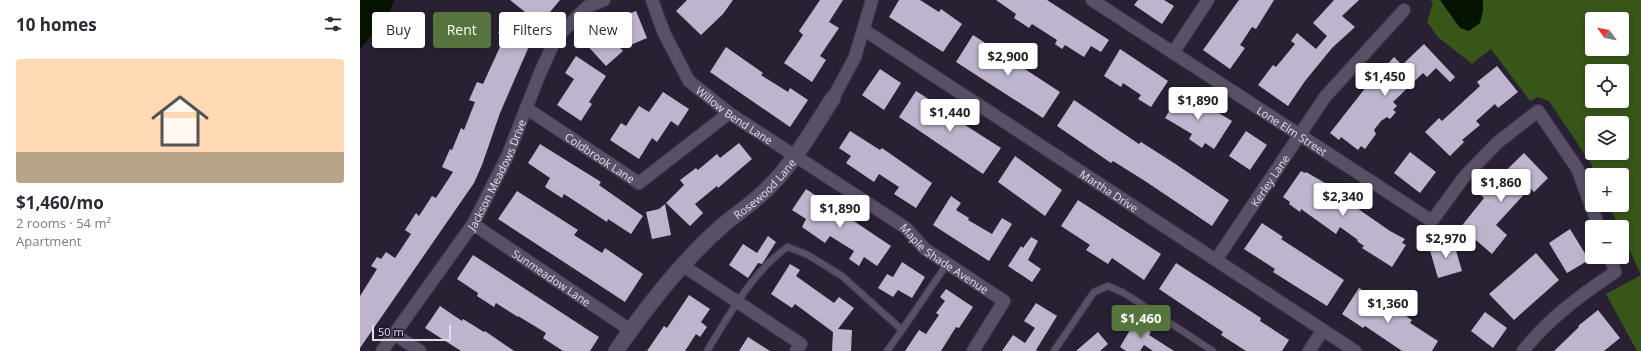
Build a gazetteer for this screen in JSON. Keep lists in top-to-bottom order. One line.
{"streets":{"street":["Willow Bend Lane","Lone Elm Street","Coldbrook Lane","Jackson Meadows Drive","Kerley Lane","Rosewood Lane","Martha Drive","Maple Shade Avenue","Sunmeadow Lane"]},"crossings":[["Willow Bend Lane","Coldbrook Lane"],["Willow Bend Lane","Rosewood Lane"],["Willow Bend Lane","Maple Shade Avenue"],["Lone Elm Street","Kerley Lane"],["Coldbrook Lane","Jackson Meadows Drive"],["Jackson Meadows Drive","Sunmeadow Lane"],["Kerley Lane","Martha Drive"],["Rosewood Lane","Martha Drive"],["Rosewood Lane","Maple Shade Avenue"],["Rosewood Lane","Sunmeadow Lane"]],"scale_bar":"50 m","north":"top left","page":{"heading":"10 homes","map_buttons":["+","−"],"chip":["Buy","Rent","Filters","New"],"price":["$2,900","$1,450","$1,890","$1,440","$1,860","$2,340","$1,890","$2,970","$1,360","$1,460"],"list":[{"name":"$1,460/mo","note":"2 rooms · 54 m² · Apartment"}],"scale":"50 m"}}
